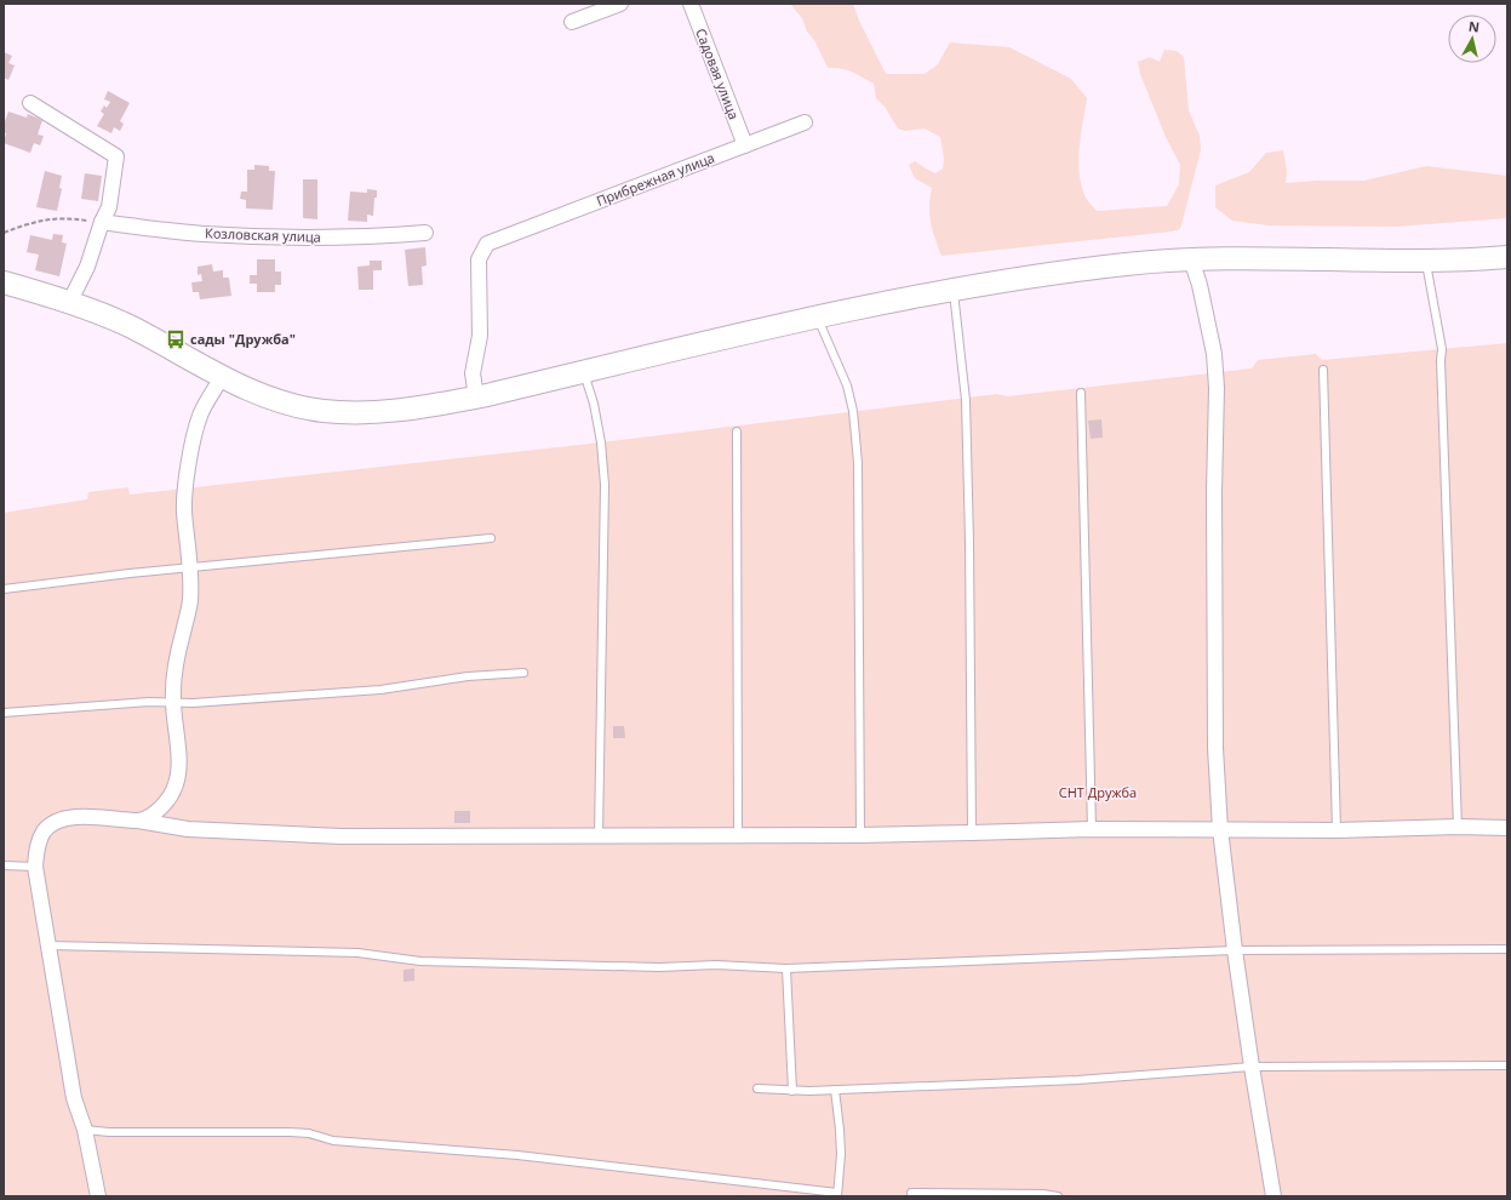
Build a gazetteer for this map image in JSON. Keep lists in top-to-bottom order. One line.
{"streets":{"street":["Садовая улица","Прибрежная улица","Козловская улица"]},"crossings":[["Садовая улица","Прибрежная улица"]],"parks":["СНТ Дружба"],"places":{"bus stop":["сады \"Дружба\""]},"north":"top"}
